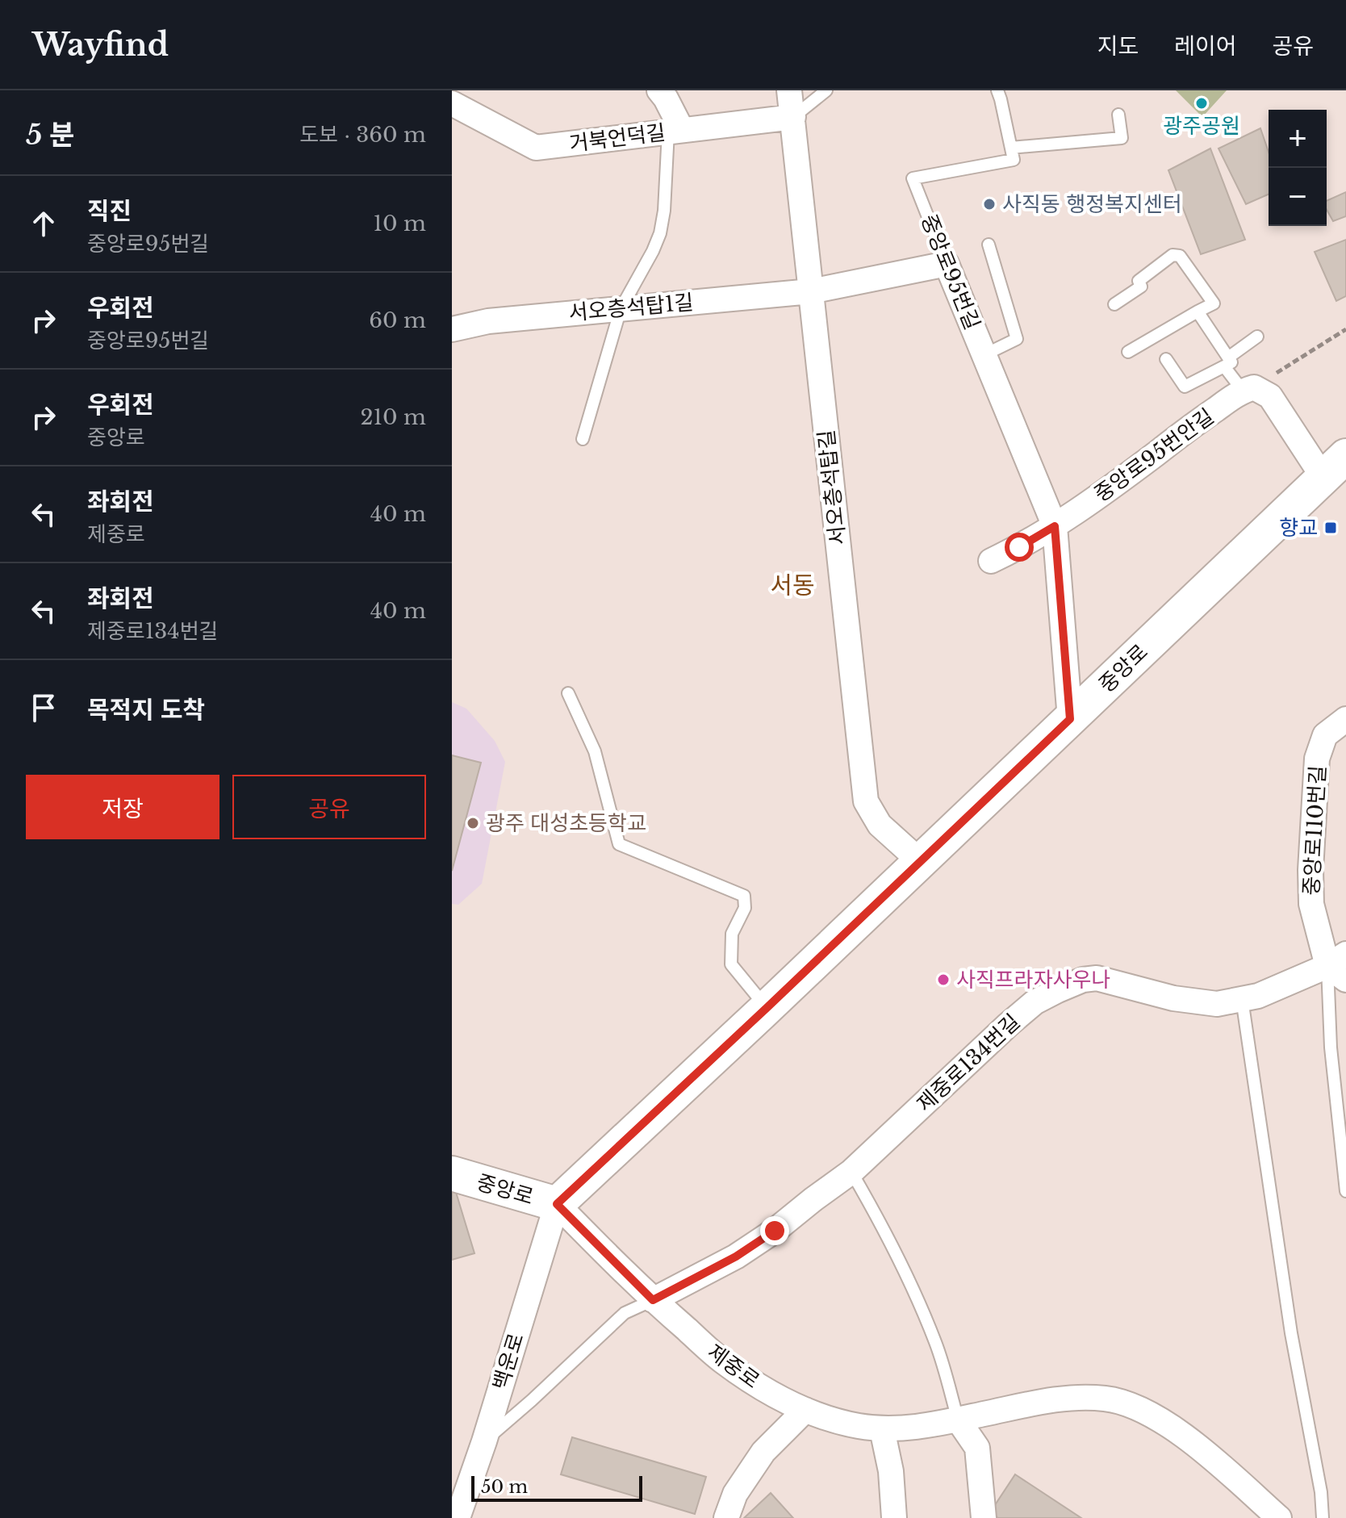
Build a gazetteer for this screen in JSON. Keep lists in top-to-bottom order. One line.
{"streets":{"main road":["중앙로"],"street":["거북언덕길","중앙로95번길","서오층석탑1길","중앙로95번안길","서오층석탑길","중앙로110번길","제중로134번길","백운로","제중로"]},"crossings":[["거북언덕길","서오층석탑길"],["중앙로95번길","서오층석탑1길"],["중앙로95번길","중앙로95번안길"],["중앙로95번길","중앙로"],["서오층석탑1길","서오층석탑길"],["서오층석탑길","중앙로"],["중앙로","백운로"],["중앙로","제중로"],["중앙로110번길","제중로134번길"],["제중로134번길","제중로"],["백운로","제중로"]],"districts":["서동"],"places":{"other":["광주공원","사직동 행정복지센터","광주 대성초등학교","사직프라자사우나"],"transit":["향교"]},"scale_bar":"50 m","page":{"header":"Wayfind","nav":["지도","레이어","공유"],"heading":["5 분","도보 · 360 m"],"map_buttons":["+","−"],"list":[["직진","중앙로95번길","10 m"],["우회전","중앙로95번길","60 m"],["우회전","중앙로","210 m"],["좌회전","제중로","40 m"],["좌회전","제중로134번길","40 m"],"목적지 도착"],"buttons":["저장","공유"],"scale":"50 m"}}
